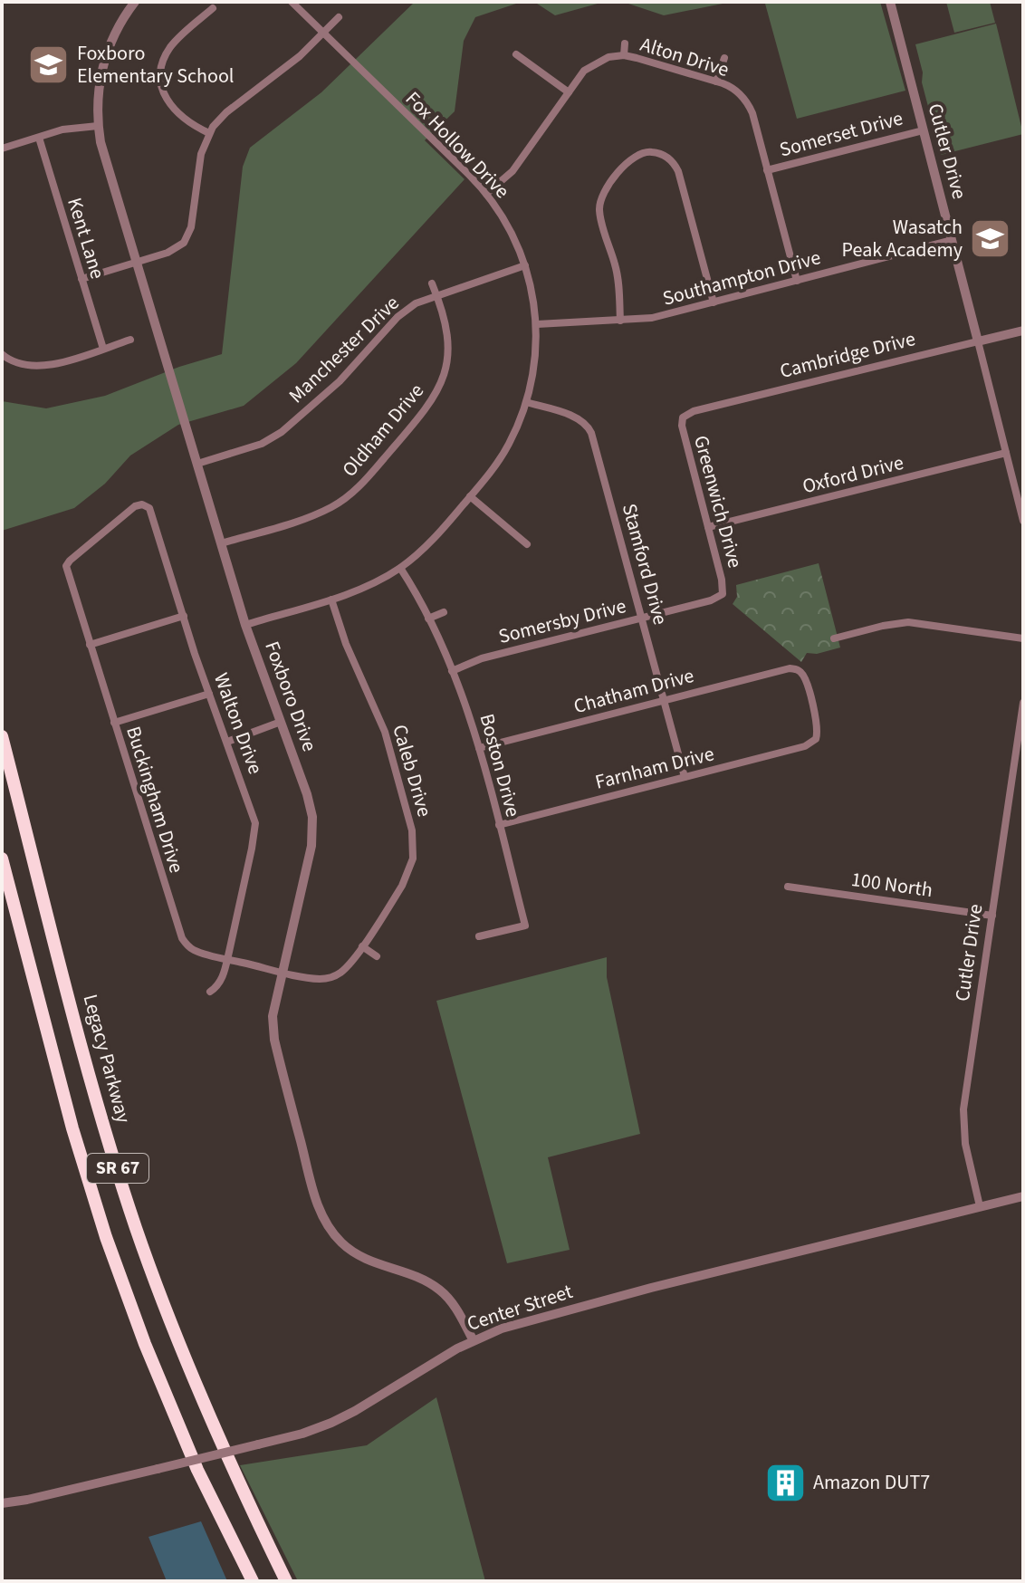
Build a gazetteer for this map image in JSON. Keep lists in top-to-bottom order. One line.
{"streets":{"highway":["Legacy Parkway","SR 67"],"street":["Alton Drive","Somerset Drive","Fox Hollow Drive","Cutler Drive","Kent Lane","Southampton Drive","Manchester Drive","Cambridge Drive","Oldham Drive","Oxford Drive","Greenwich Drive","Stamford Drive","Somersby Drive","Chatham Drive","Foxboro Drive","Walton Drive","Boston Drive","Farnham Drive","Caleb Drive","Buckingham Drive","100 North","Center Street"]},"crossings":[["Alton Drive","Somerset Drive"],["Alton Drive","Fox Hollow Drive"],["Alton Drive","Southampton Drive"],["Somerset Drive","Cutler Drive"],["Fox Hollow Drive","Southampton Drive"],["Fox Hollow Drive","Manchester Drive"],["Fox Hollow Drive","Stamford Drive"],["Fox Hollow Drive","Foxboro Drive"],["Fox Hollow Drive","Boston Drive"],["Fox Hollow Drive","Caleb Drive"],["Cutler Drive","Southampton Drive"],["Cutler Drive","Cambridge Drive"],["Cutler Drive","Oxford Drive"],["Cutler Drive","100 North"],["Cutler Drive","Center Street"],["Manchester Drive","Oldham Drive"],["Manchester Drive","Foxboro Drive"],["Cambridge Drive","Greenwich Drive"],["Oldham Drive","Foxboro Drive"],["Oxford Drive","Greenwich Drive"],["Greenwich Drive","Somersby Drive"],["Stamford Drive","Somersby Drive"],["Stamford Drive","Chatham Drive"],["Stamford Drive","Farnham Drive"],["Somersby Drive","Boston Drive"],["Chatham Drive","Boston Drive"],["Chatham Drive","Farnham Drive"],["Foxboro Drive","Caleb Drive"],["Foxboro Drive","Buckingham Drive"],["Foxboro Drive","Center Street"],["Walton Drive","Buckingham Drive"],["Boston Drive","Farnham Drive"],["Caleb Drive","Buckingham Drive"]],"places":{"school or university":["Foxboro Elementary School","Wasatch Peak Academy"],"building":["Amazon DUT7"]}}
